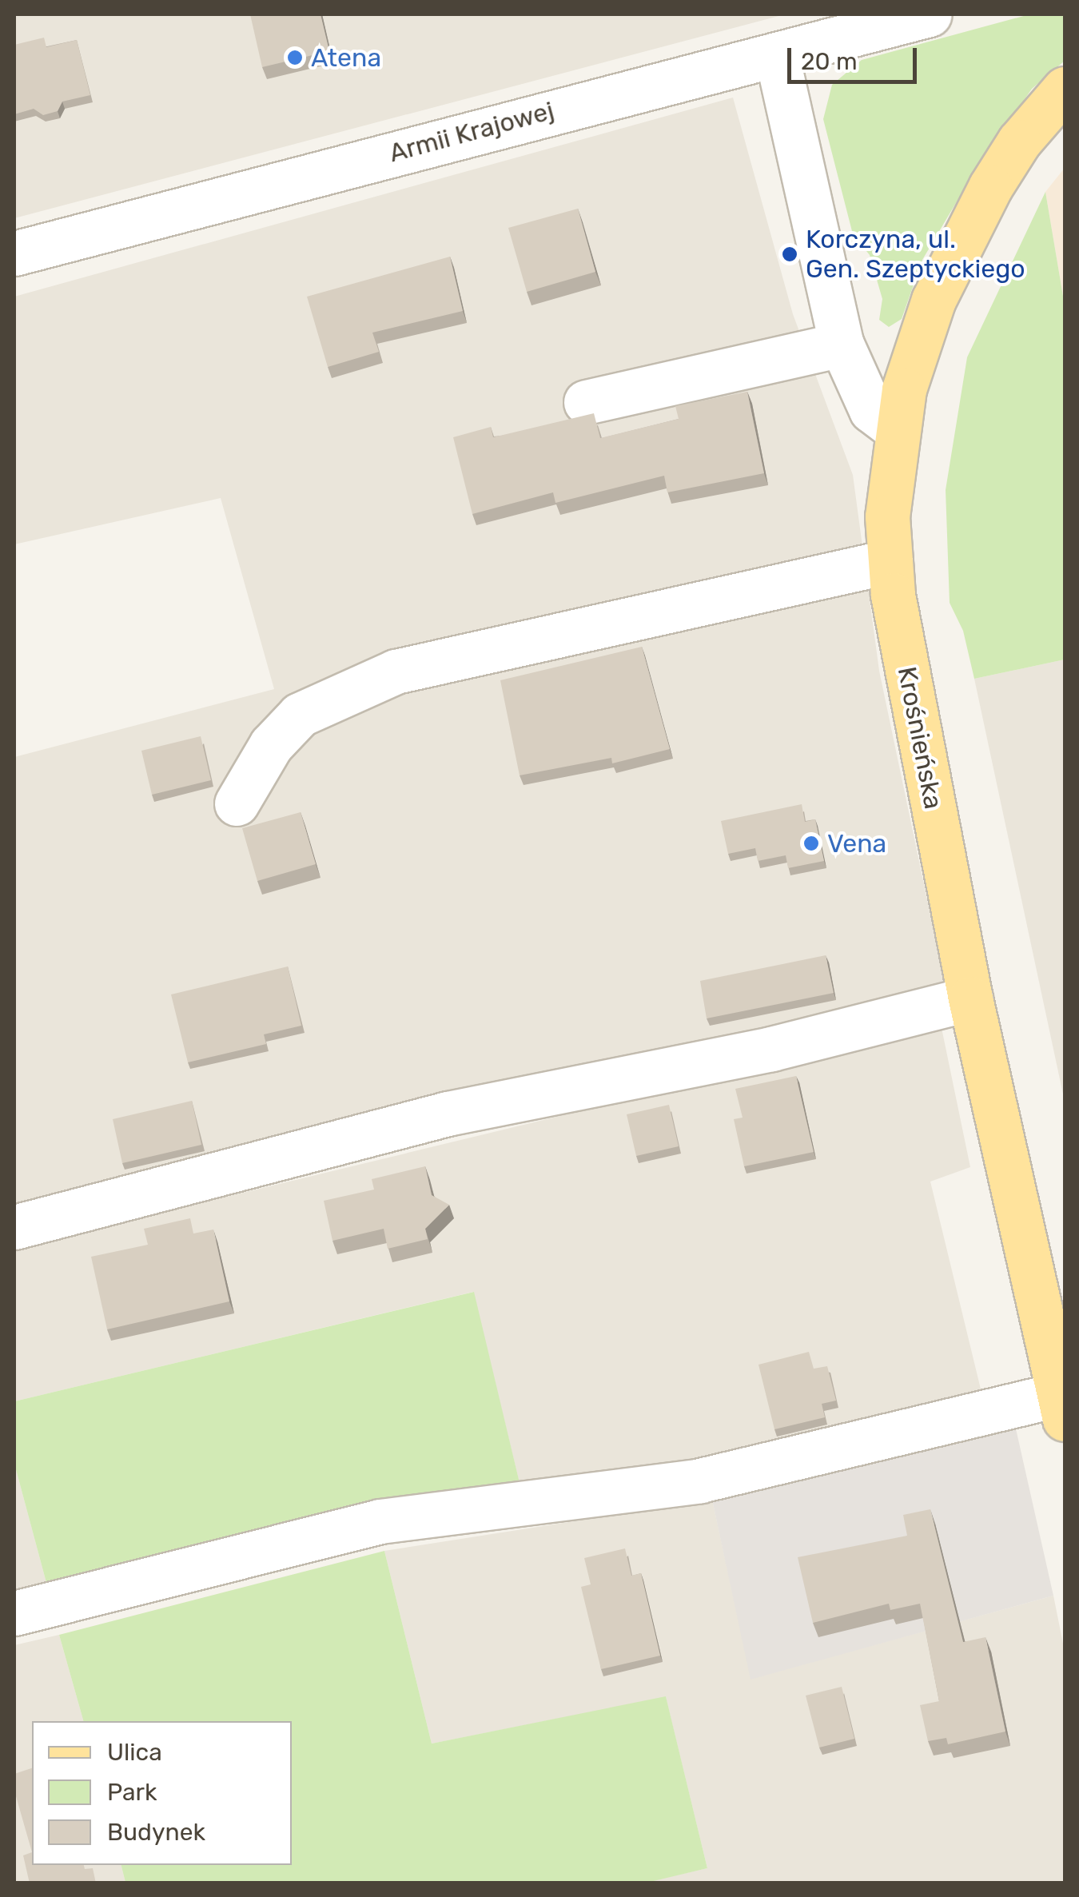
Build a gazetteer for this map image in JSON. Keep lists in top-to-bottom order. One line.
{"streets":{"main road":["Krośnieńska"],"street":["Armii Krajowej"]},"places":["Atena","Korczyna, ul. Gen. Szeptyckiego","Vena"],"legend":["Ulica","Park","Budynek"],"scale_bar":"20 m"}
